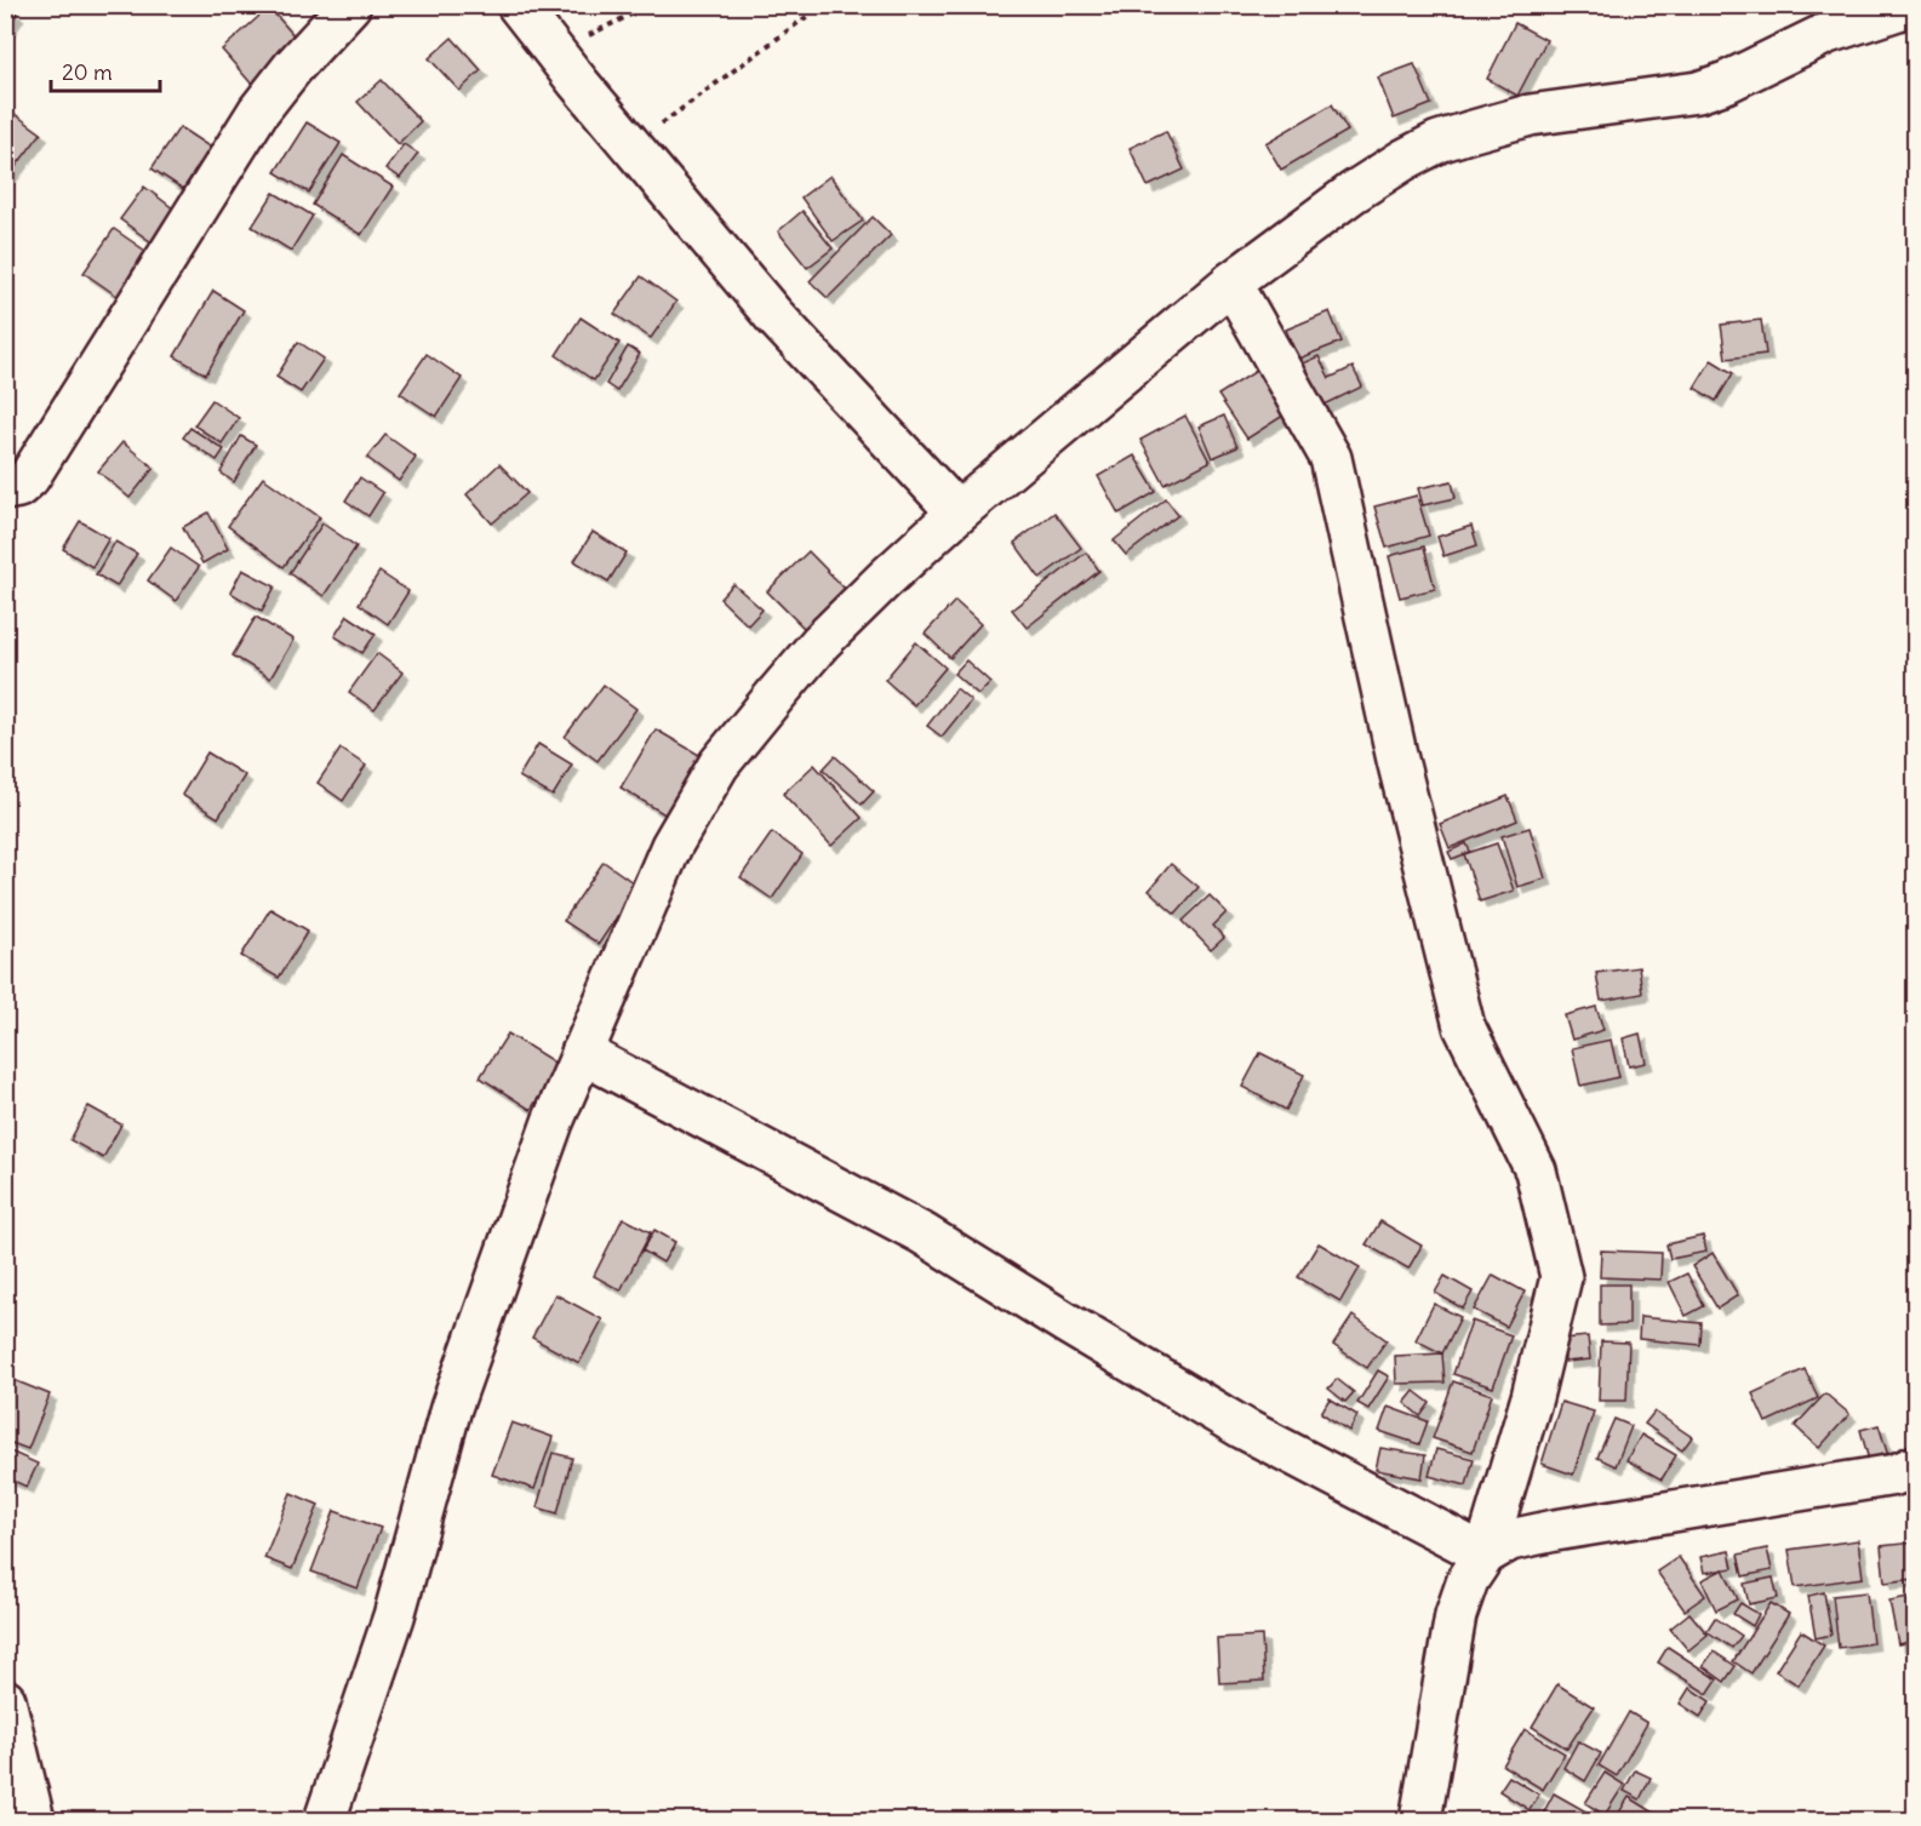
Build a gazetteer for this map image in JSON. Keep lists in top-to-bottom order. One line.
{"scale_bar":"20 m"}
